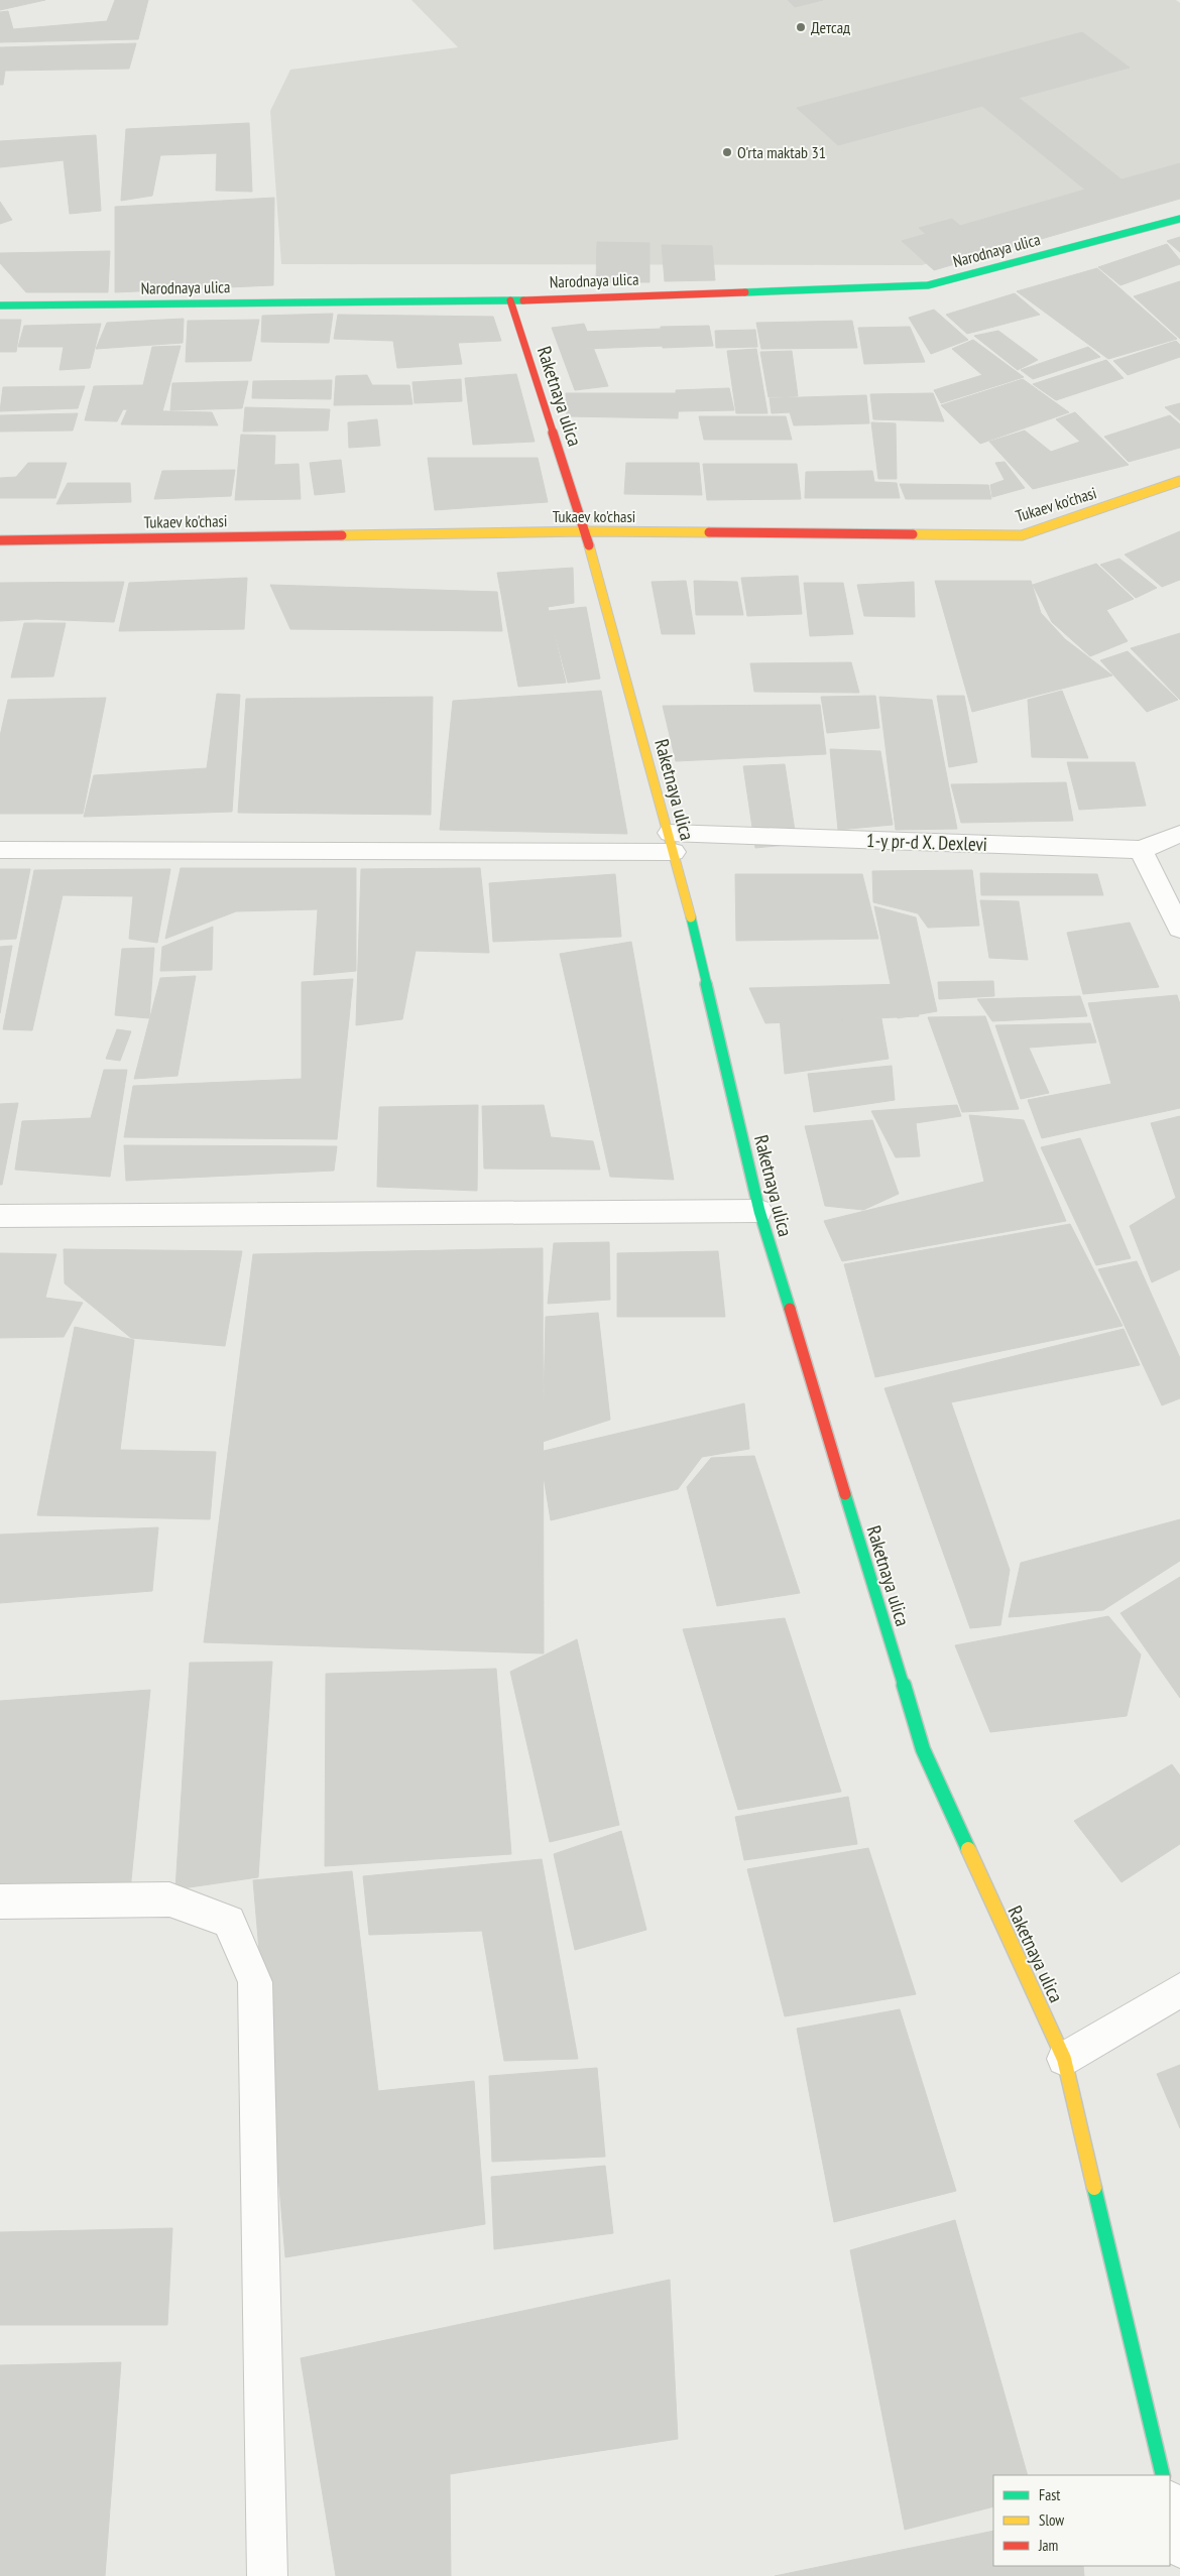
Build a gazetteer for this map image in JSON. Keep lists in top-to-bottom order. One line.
{"streets":{"street":["Narodnaya ulica","Raketnaya ulica","Tukaev ko'chasi","1-y pr-d X. Dexlevi"]},"crossings":[["Narodnaya ulica","Raketnaya ulica"],["Raketnaya ulica","Tukaev ko'chasi"],["Raketnaya ulica","1-y pr-d X. Dexlevi"]],"places":["Детсад","O'rta maktab 31"],"legend":["Fast","Slow","Jam"]}
